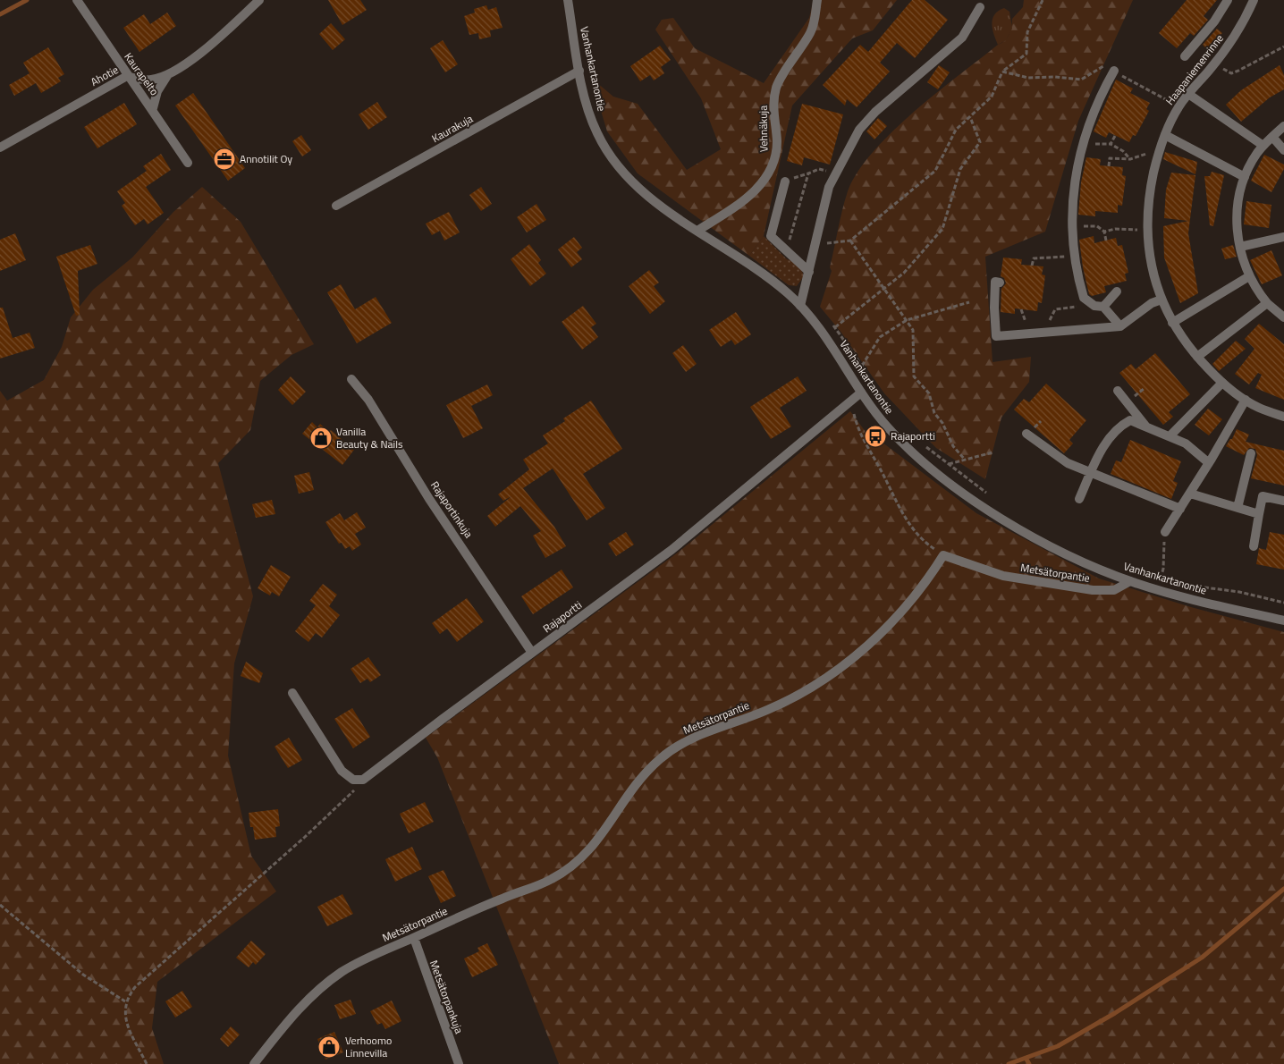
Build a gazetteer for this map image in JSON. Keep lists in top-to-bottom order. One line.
{"streets":{"street":["Vanhankartanontie","Haapaniemenrinne","Kaurapelto","Ahotie","Kaurakuja","Vehnäkuja","Rajaportinkuja","Metsätorpantie","Rajaportti","Metsätorpankuja"]},"crossings":[["Vanhankartanontie","Kaurakuja"],["Vanhankartanontie","Vehnäkuja"],["Vanhankartanontie","Metsätorpantie"],["Vanhankartanontie","Rajaportti"],["Kaurapelto","Ahotie"],["Rajaportinkuja","Rajaportti"],["Metsätorpantie","Metsätorpankuja"]],"places":{"office":["Annotilit Oy"],"bus stop":["Rajaportti"],"shop":["Vanilla Beauty & Nails","Verhoomo Linnevilla"]}}
